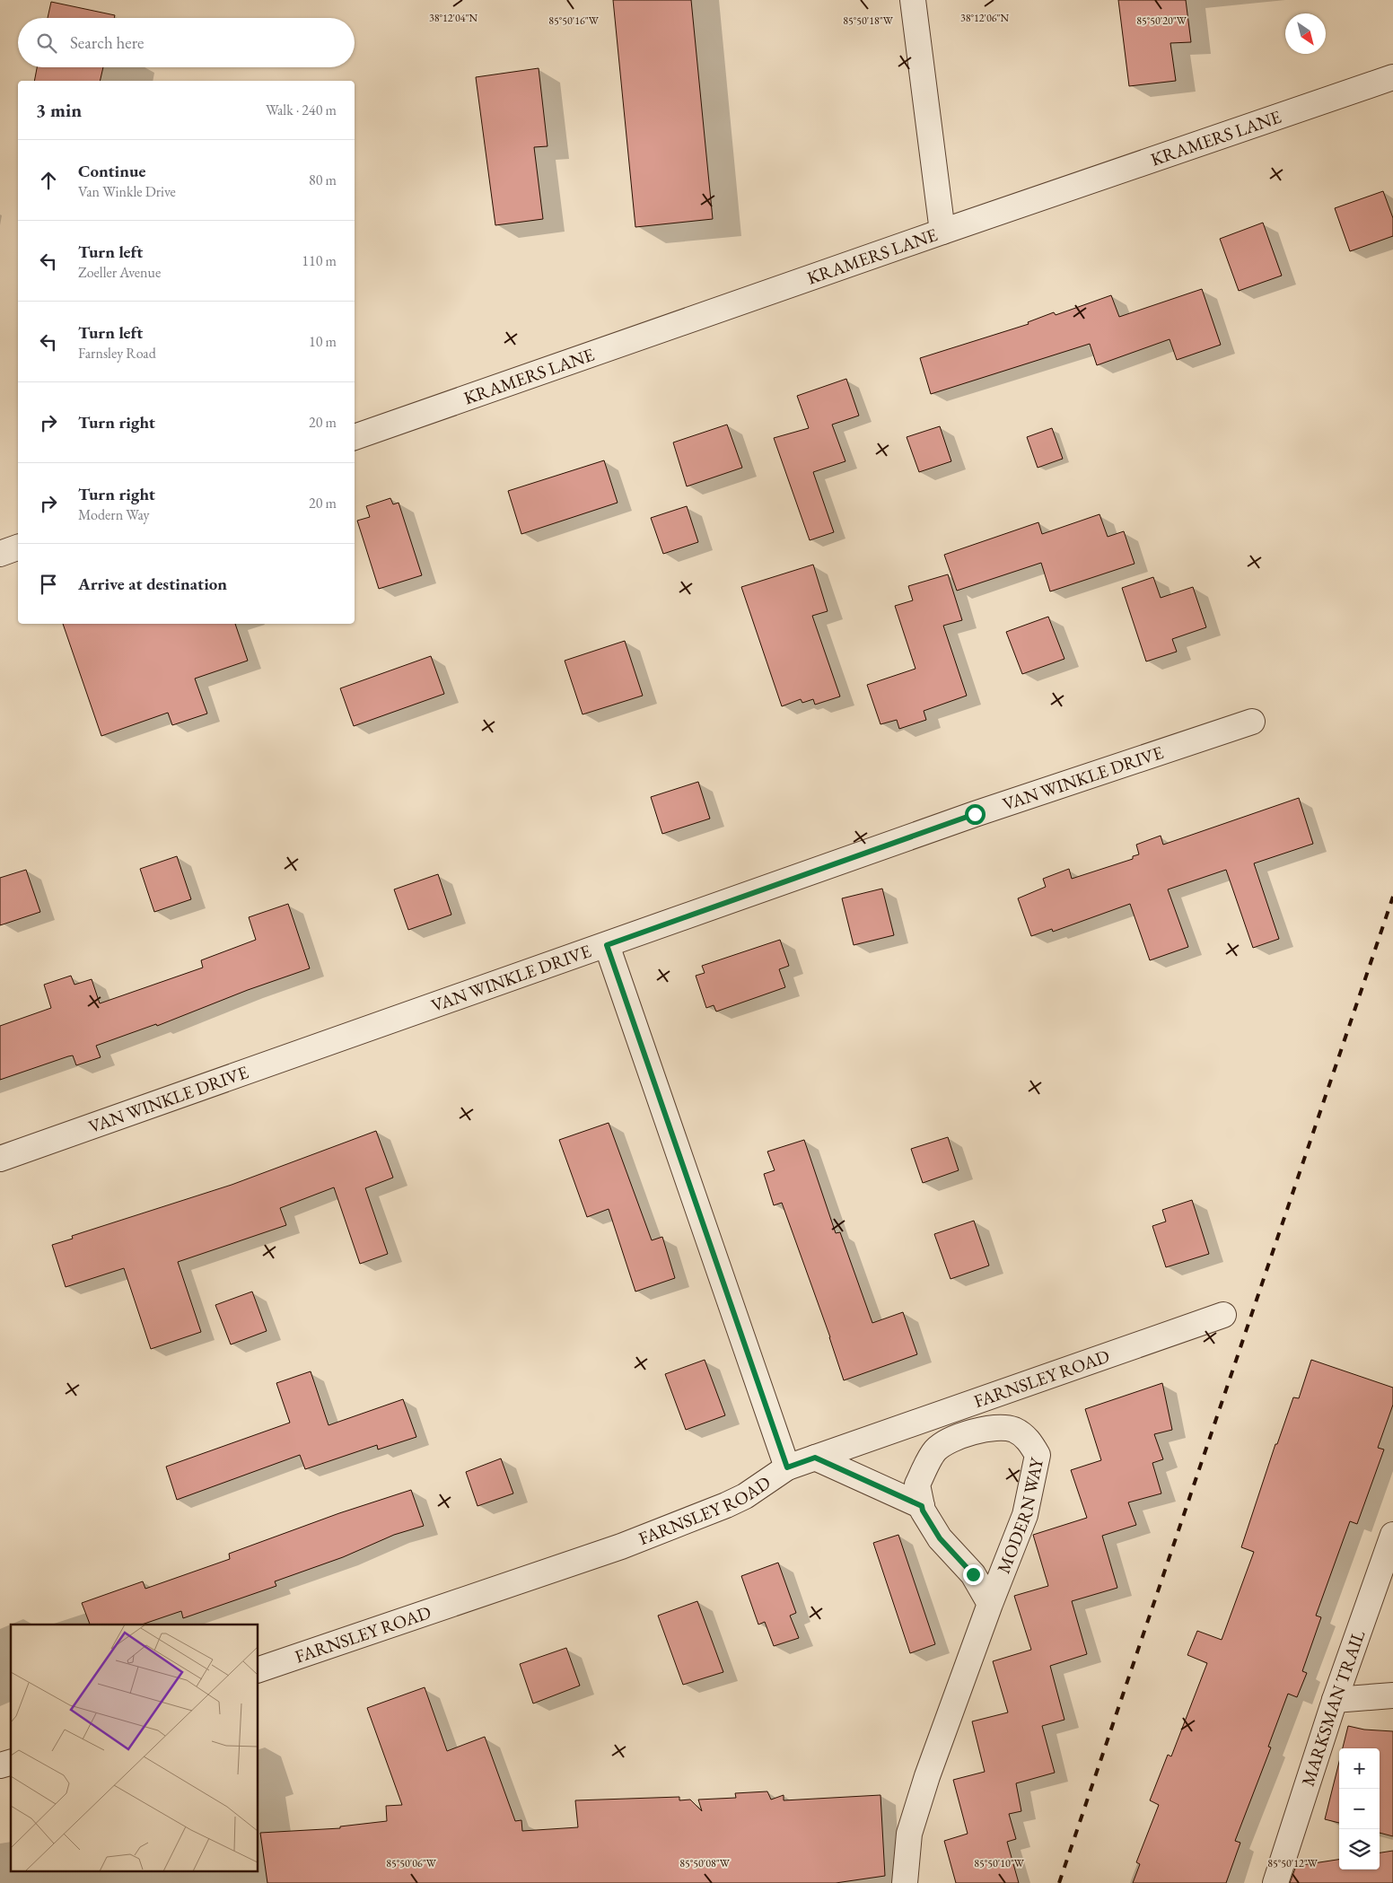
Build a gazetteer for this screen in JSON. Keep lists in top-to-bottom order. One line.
{"streets":{"street":["KRAMERS LANE","VAN WINKLE DRIVE","FARNSLEY ROAD","MODERN WAY","MARKSMAN TRAIL"]},"north":"bottom right","page":{"search":"Search here","heading":["3 min","Walk · 240 m"],"list":[["Continue","Van Winkle Drive","80 m"],["Turn left","Zoeller Avenue","110 m"],["Turn left","Farnsley Road","10 m"],["Turn right","20 m"],["Turn right","Modern Way","20 m"],"Arrive at destination"],"map_buttons":["+","−"]},"coordinates":["38°12'04\"N","38°12'06\"N","85°50'16\"W","85°50'18\"W","85°50'20\"W","85°50'06\"W","85°50'08\"W","85°50'10\"W","85°50'12\"W"]}
